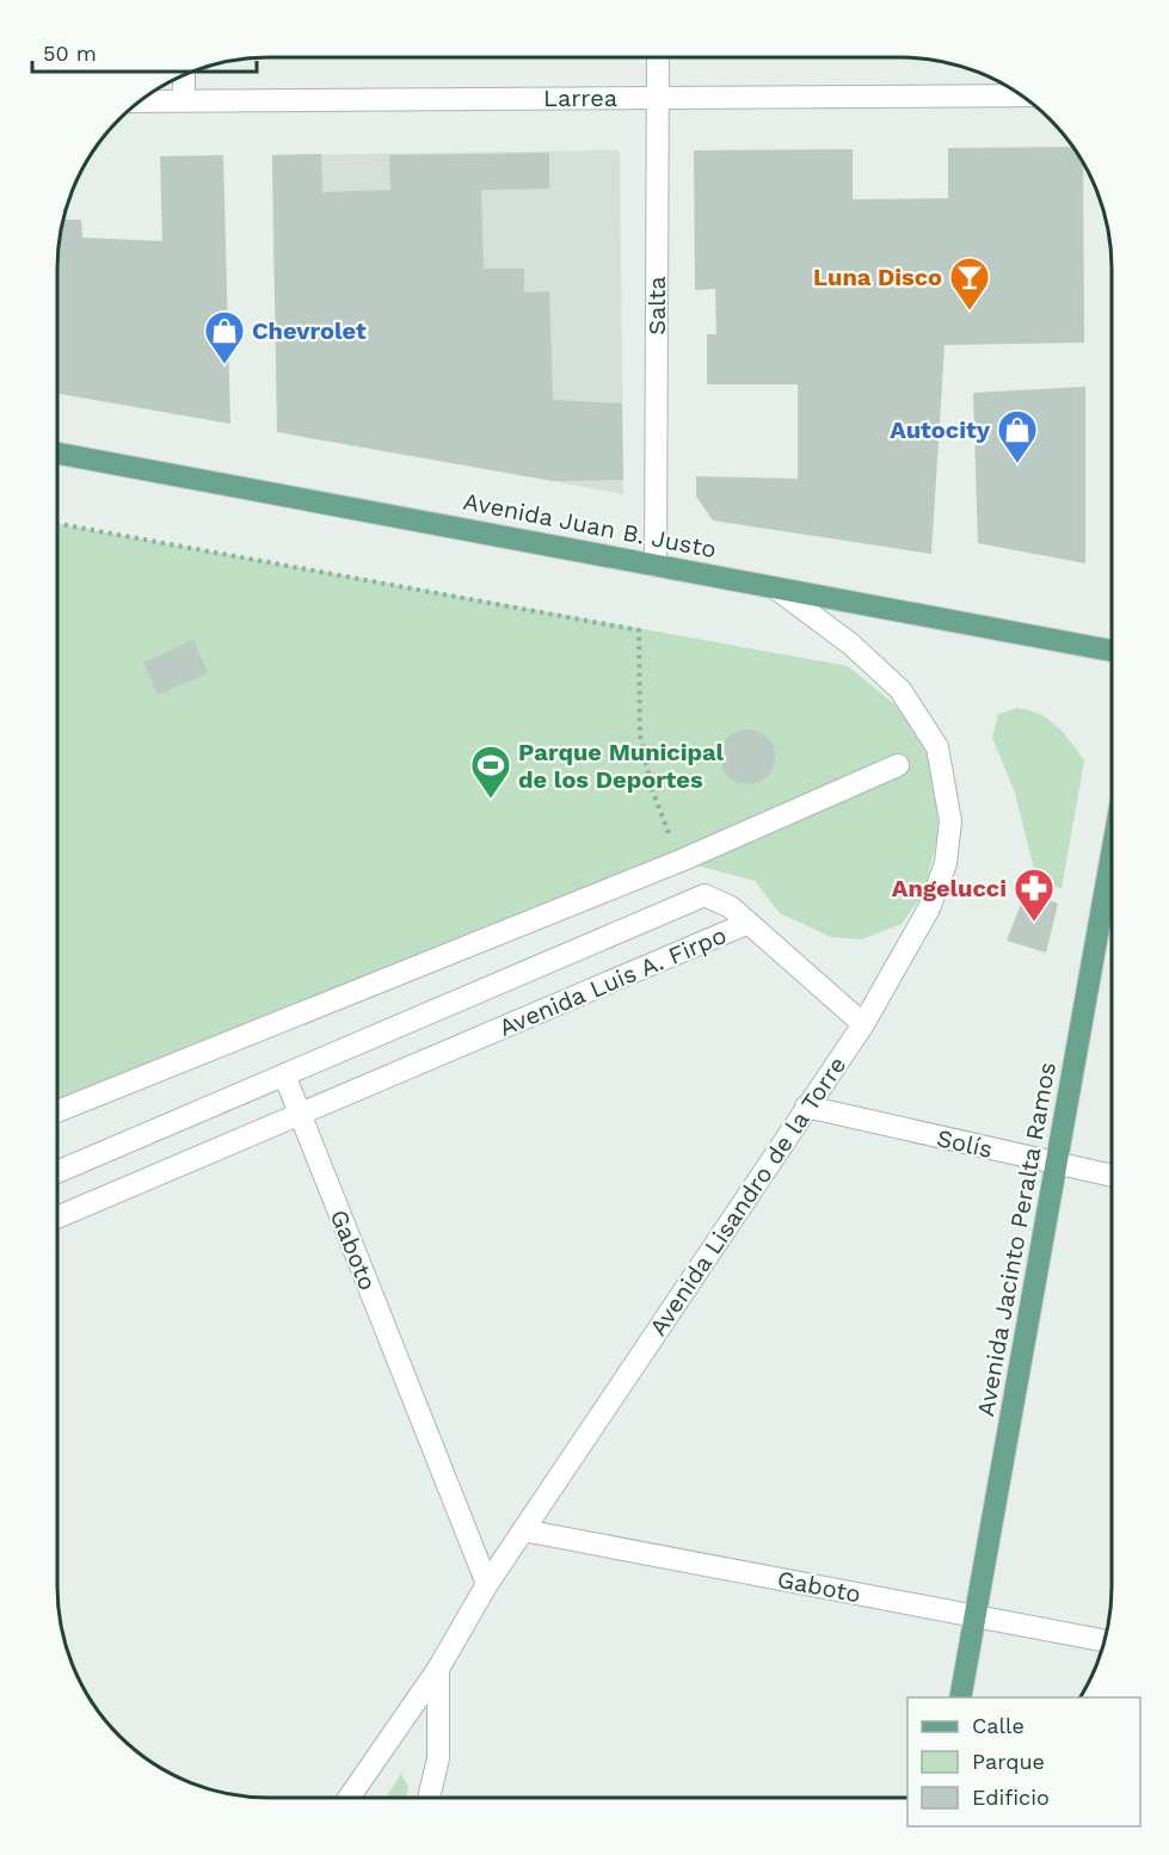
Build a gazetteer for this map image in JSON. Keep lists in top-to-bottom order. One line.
{"streets":{"main road":["Avenida Juan B. Justo","Avenida Jacinto Peralta Ramos"],"street":["Larrea","Salta","Avenida Luis A. Firpo","Solís","Avenida Lisandro de la Torre","Gaboto"]},"crossings":[["Larrea","Salta"],["Salta","Avenida Juan B. Justo"],["Avenida Juan B. Justo","Avenida Lisandro de la Torre"],["Avenida Luis A. Firpo","Gaboto"],["Solís","Avenida Lisandro de la Torre"],["Solís","Avenida Jacinto Peralta Ramos"],["Avenida Lisandro de la Torre","Gaboto"],["Avenida Jacinto Peralta Ramos","Gaboto"]],"places":{"bar":["Luna Disco"],"shop":["Chevrolet","Autocity"],"sports":["Parque Municipal de los Deportes"],"pharmacy":["Angelucci"]},"legend":["Calle","Parque","Edificio"],"scale_bar":"50 m"}
